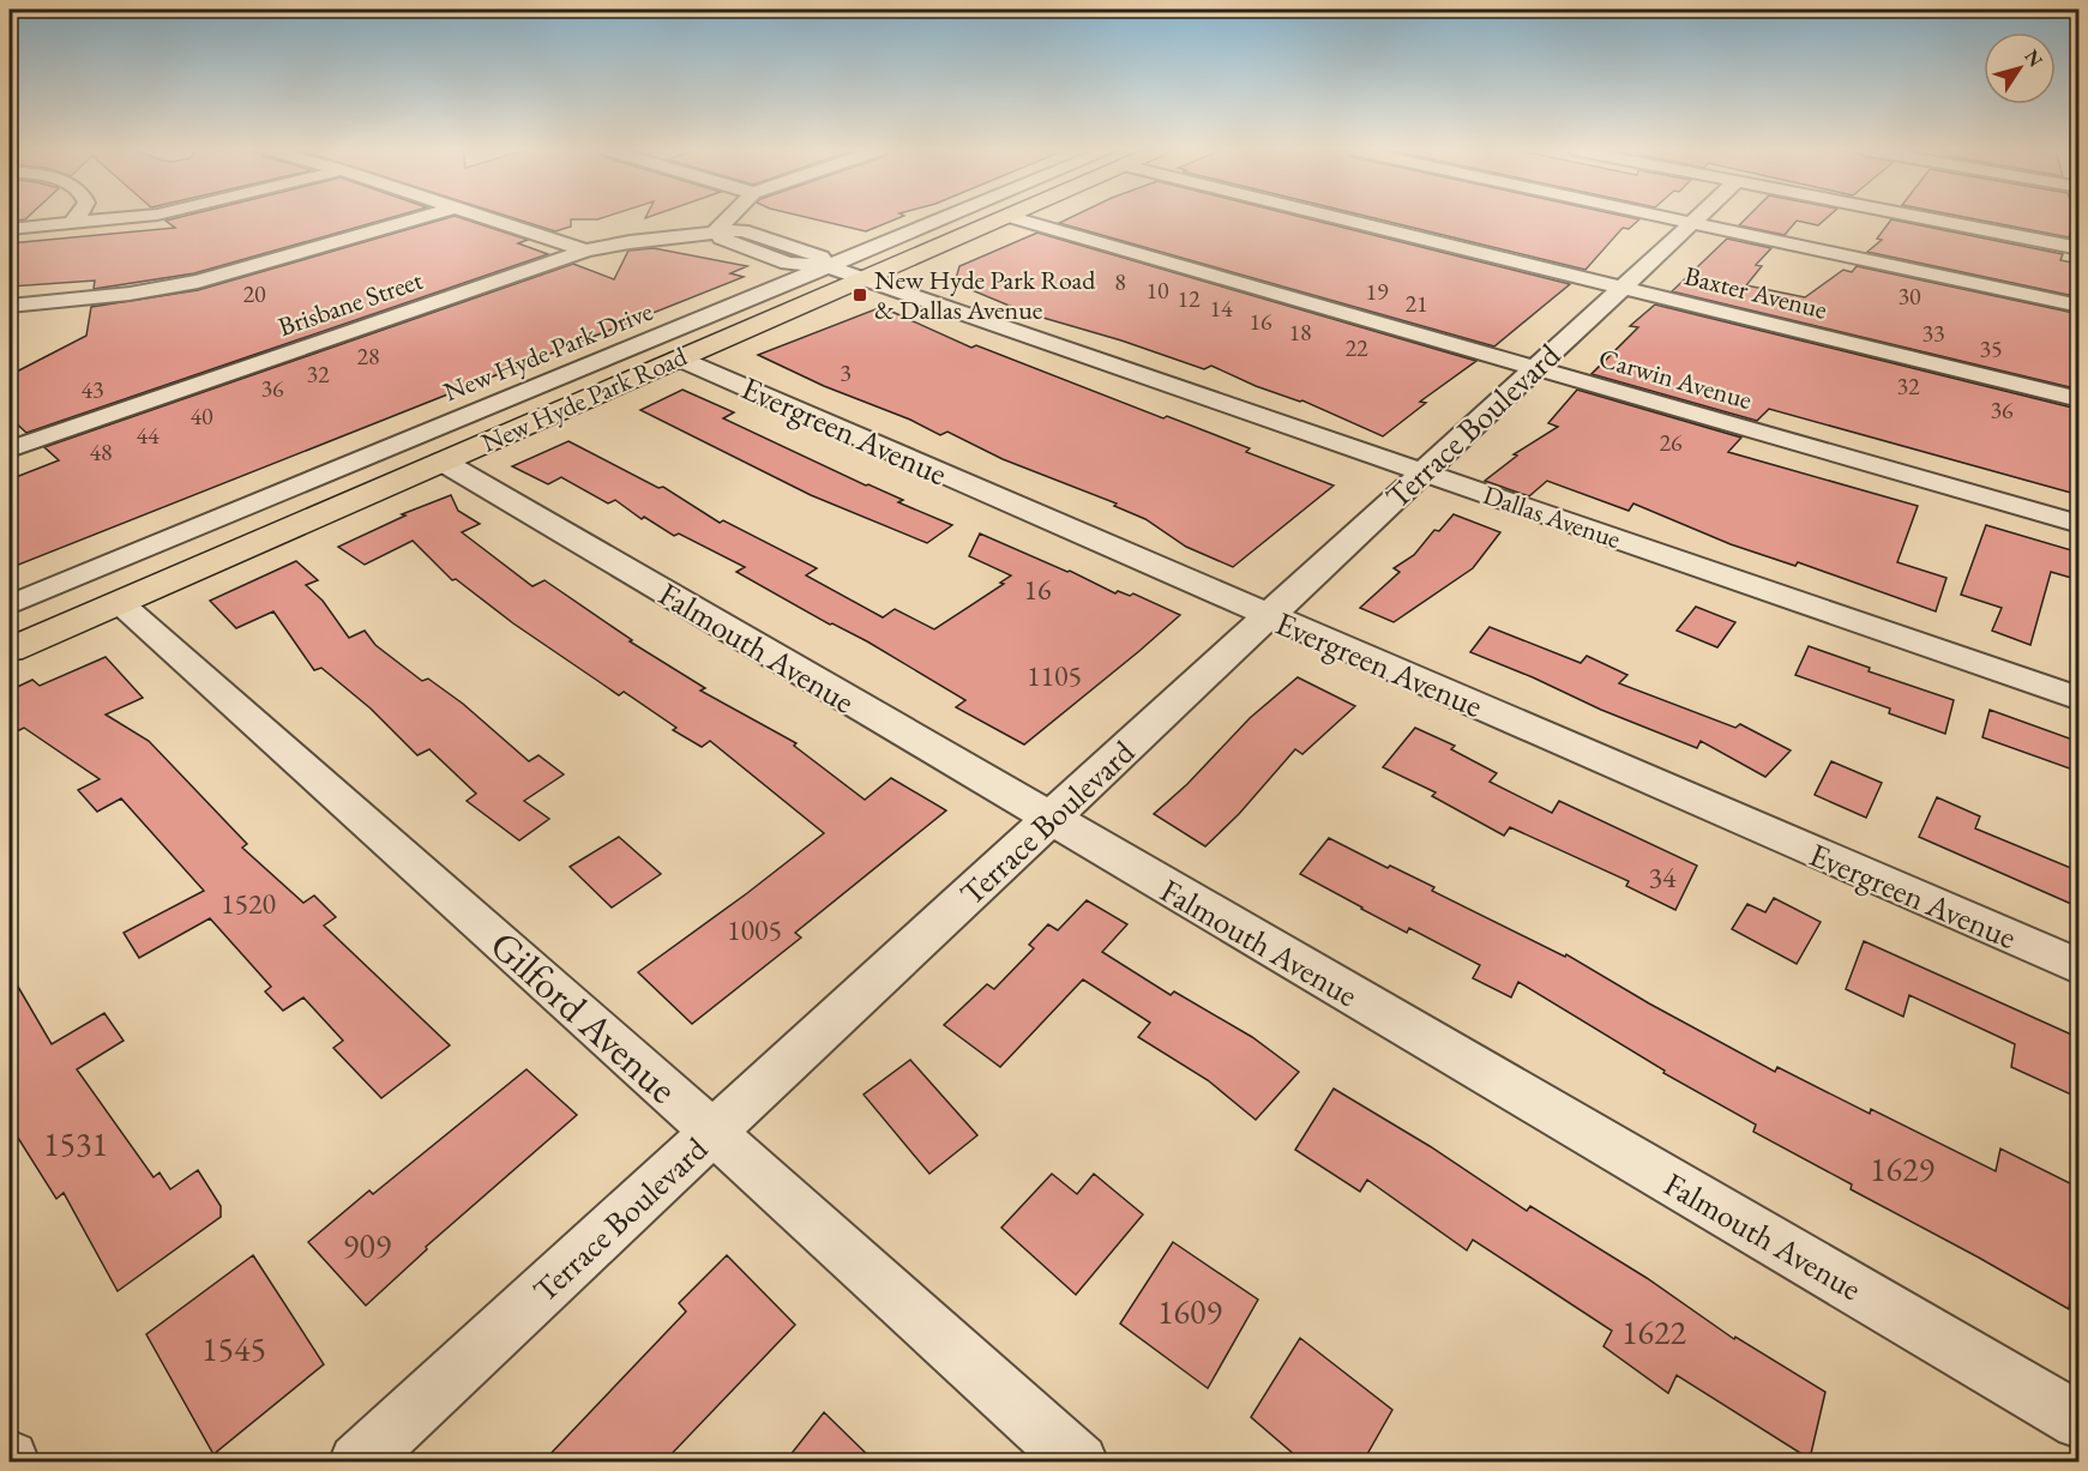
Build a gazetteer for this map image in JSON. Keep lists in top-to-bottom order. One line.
{"streets":{"main road":["New Hyde Park Road"],"street":["Baxter Avenue","Brisbane Street","New Hyde Park Drive","Carwin Avenue","Terrace Boulevard","Evergreen Avenue","Dallas Avenue","Falmouth Avenue","Gilford Avenue"]},"crossings":[["Baxter Avenue","Terrace Boulevard"],["New Hyde Park Drive","Dallas Avenue"],["Carwin Avenue","Terrace Boulevard"],["New Hyde Park Road","Evergreen Avenue"],["New Hyde Park Road","Dallas Avenue"],["New Hyde Park Road","Falmouth Avenue"],["New Hyde Park Road","Gilford Avenue"],["Terrace Boulevard","Evergreen Avenue"],["Terrace Boulevard","Dallas Avenue"],["Terrace Boulevard","Falmouth Avenue"],["Terrace Boulevard","Gilford Avenue"]],"places":{"transit":["New Hyde Park Road & Dallas Avenue"]},"house_numbers":["8","10","19","20","30","12","21","14","16","18","33","22","35","28","3","32","32","36","43","36","40","44","26","48","16","1105","34","1520","1005","1531","1629","909","1609","1622","1545"],"north":"top right"}
